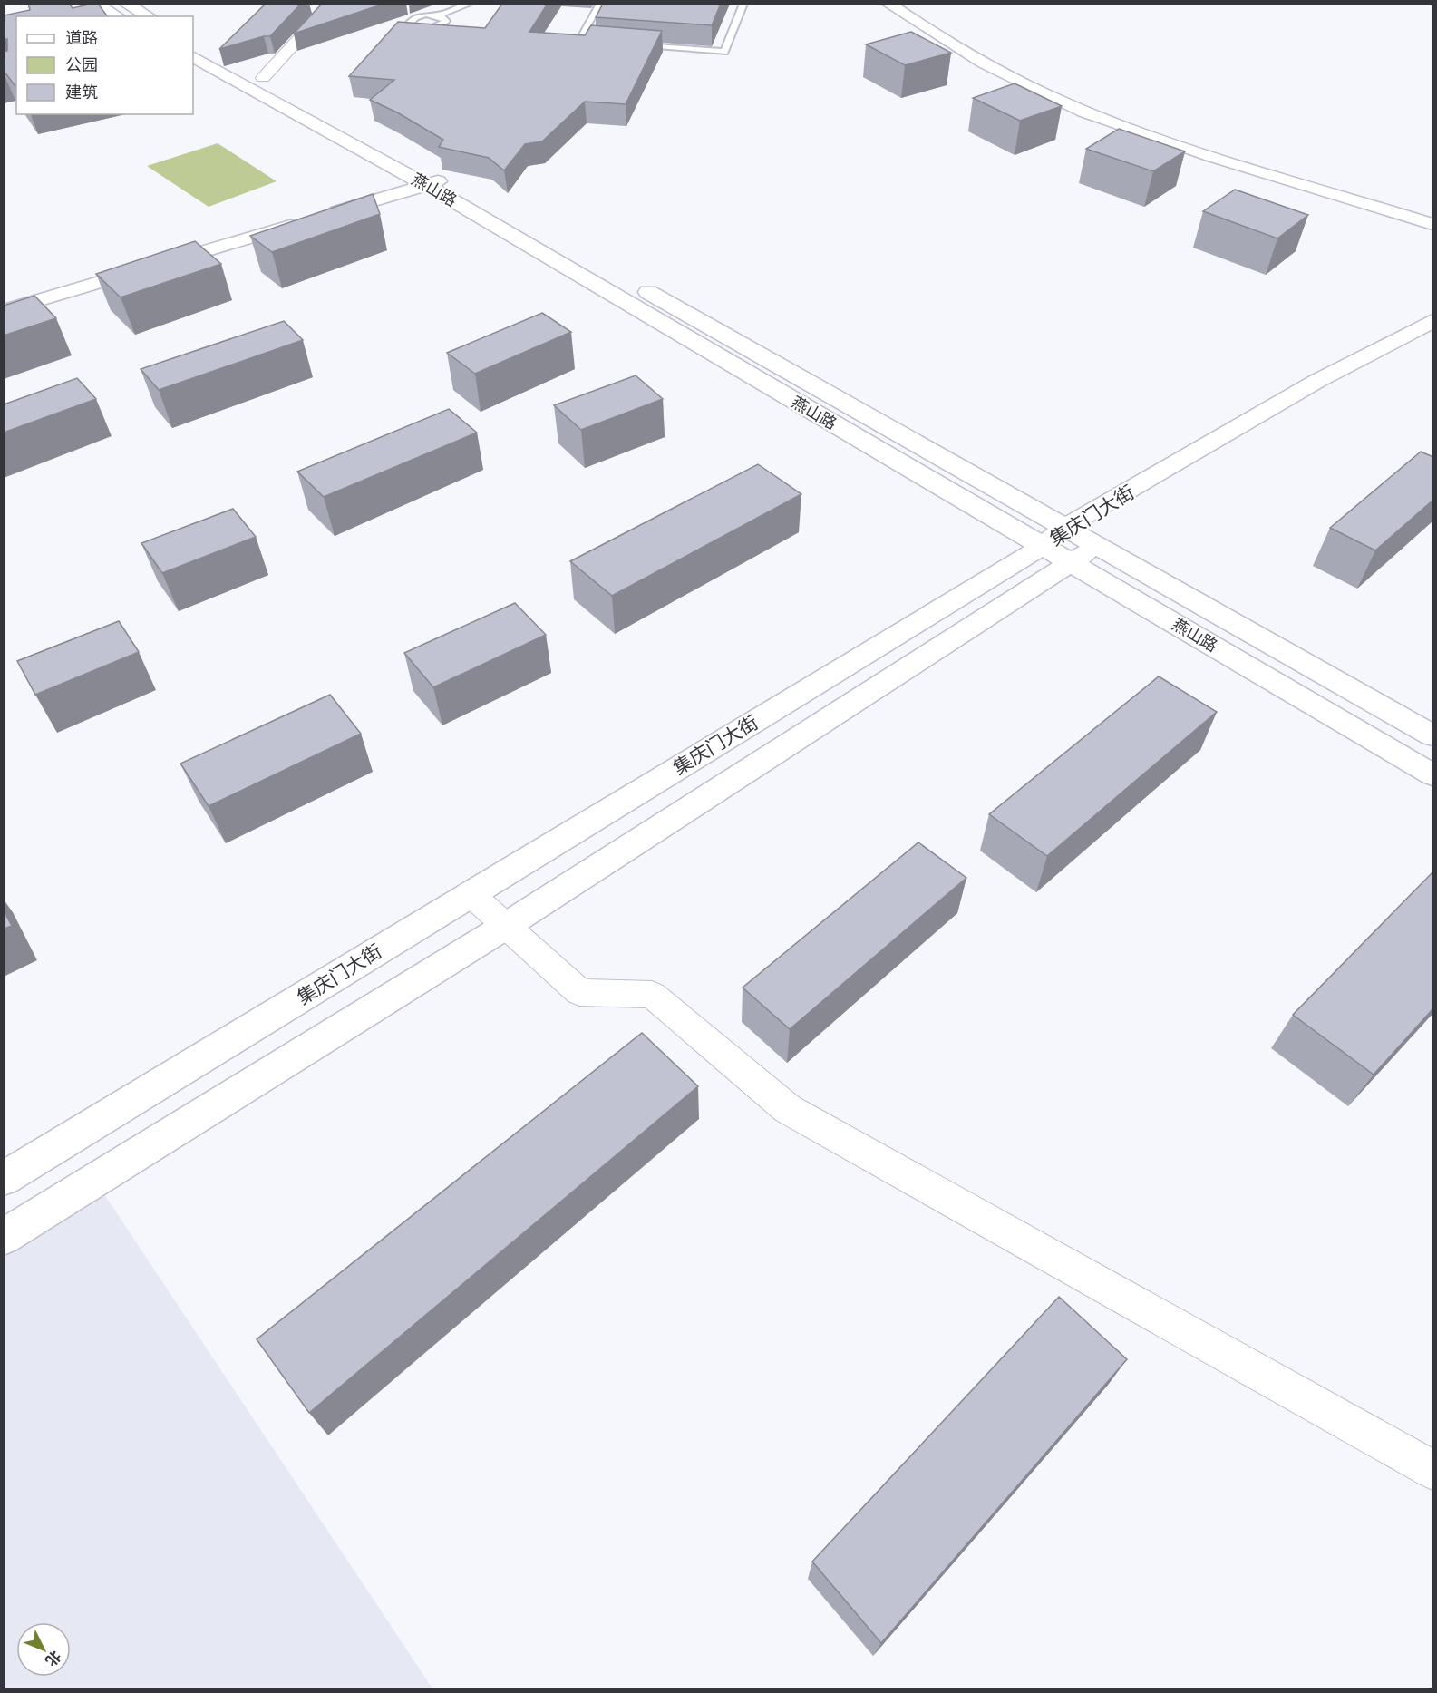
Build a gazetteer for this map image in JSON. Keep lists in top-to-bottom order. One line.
{"streets":{"street":["燕山路","集庆门大街"]},"crossings":[["燕山路","集庆门大街"]],"legend":["道路","公园","建筑"],"north":"bottom right"}
